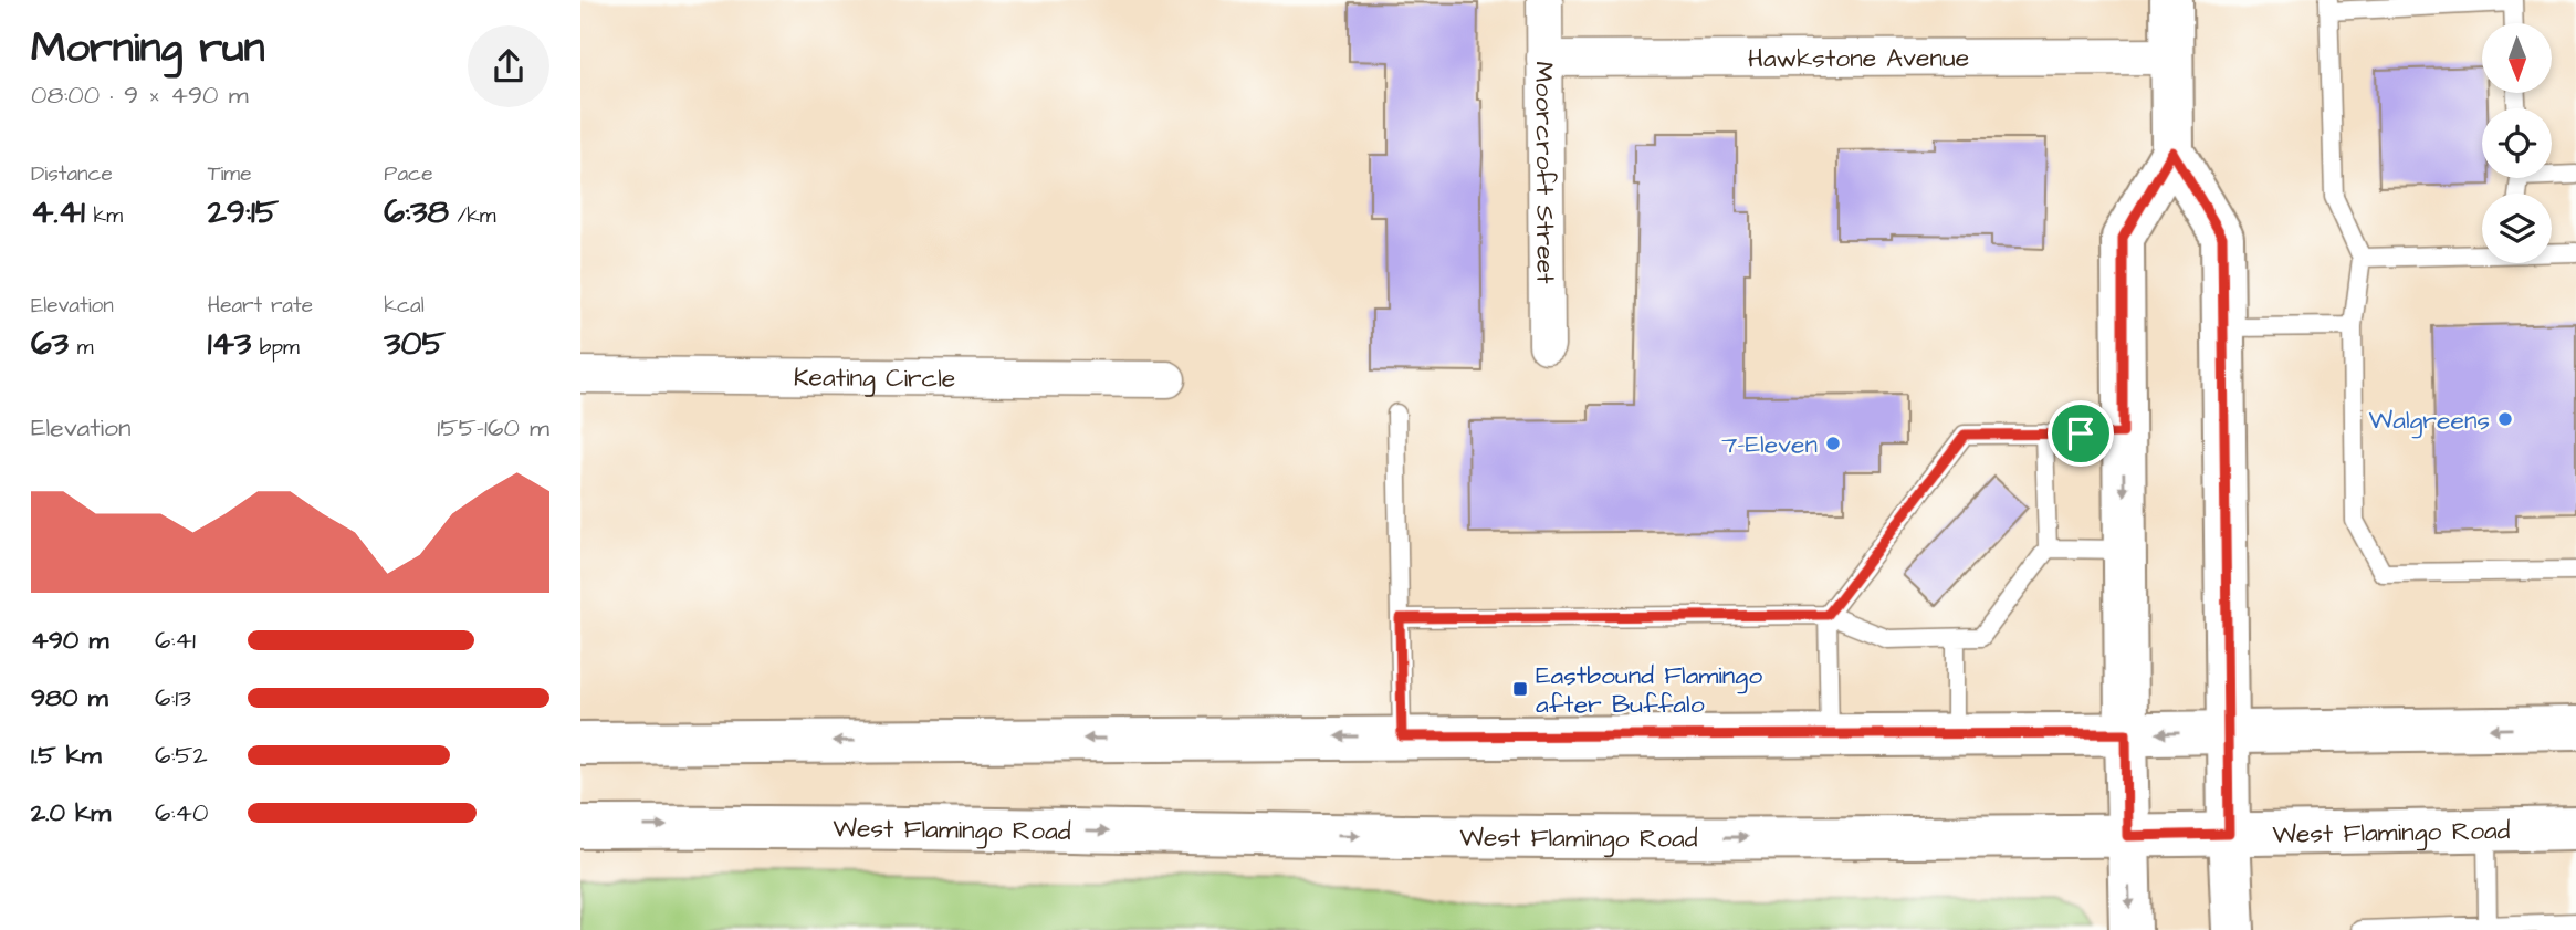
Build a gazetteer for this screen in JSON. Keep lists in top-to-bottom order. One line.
{"streets":{"main road":["West Flamingo Road"],"street":["Hawkstone Avenue","Moorcroft Street","Keating Circle"]},"crossings":[["Hawkstone Avenue","Moorcroft Street"]],"places":{"other":["Walgreens","7-Eleven"],"transit":["Eastbound Flamingo after Buffalo"]},"north":"bottom","page":{"heading":["Morning run","08:00 · 9 × 490 m"],"stats":[["Distance","4.41 km"],["Time","29:15"],["Pace","6:38 /km"],["Elevation","63 m"],["Heart rate","143 bpm"],["kcal","305"]],"chart":["Elevation","155–160 m"],"list":[{"name":"490 m","note":"6:41"},{"name":"980 m","note":"6:13"},{"name":"1.5 km","note":"6:52"},{"name":"2.0 km","note":"6:40"}]}}
